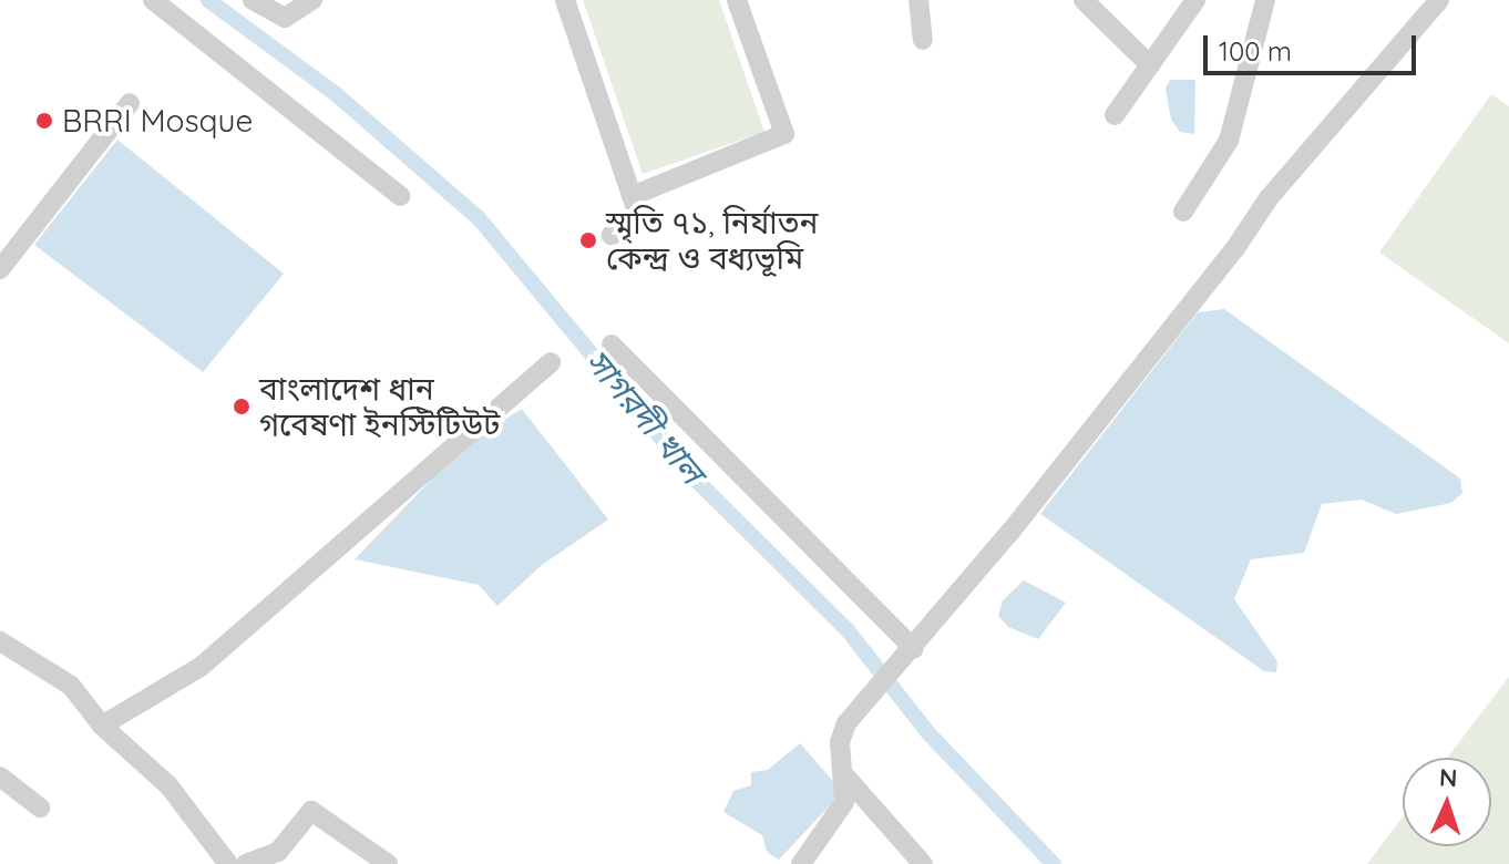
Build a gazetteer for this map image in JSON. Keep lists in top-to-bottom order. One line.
{"water":["সাগরদী খাল"],"places":["BRRI Mosque","স্মৃতি ৭১, নির্যাতন কেন্দ্র ও বধ্যভূমি","বাংলাদেশ ধান গবেষণা ইনস্টিটিউট"],"scale_bar":"100 m","north":"top"}
